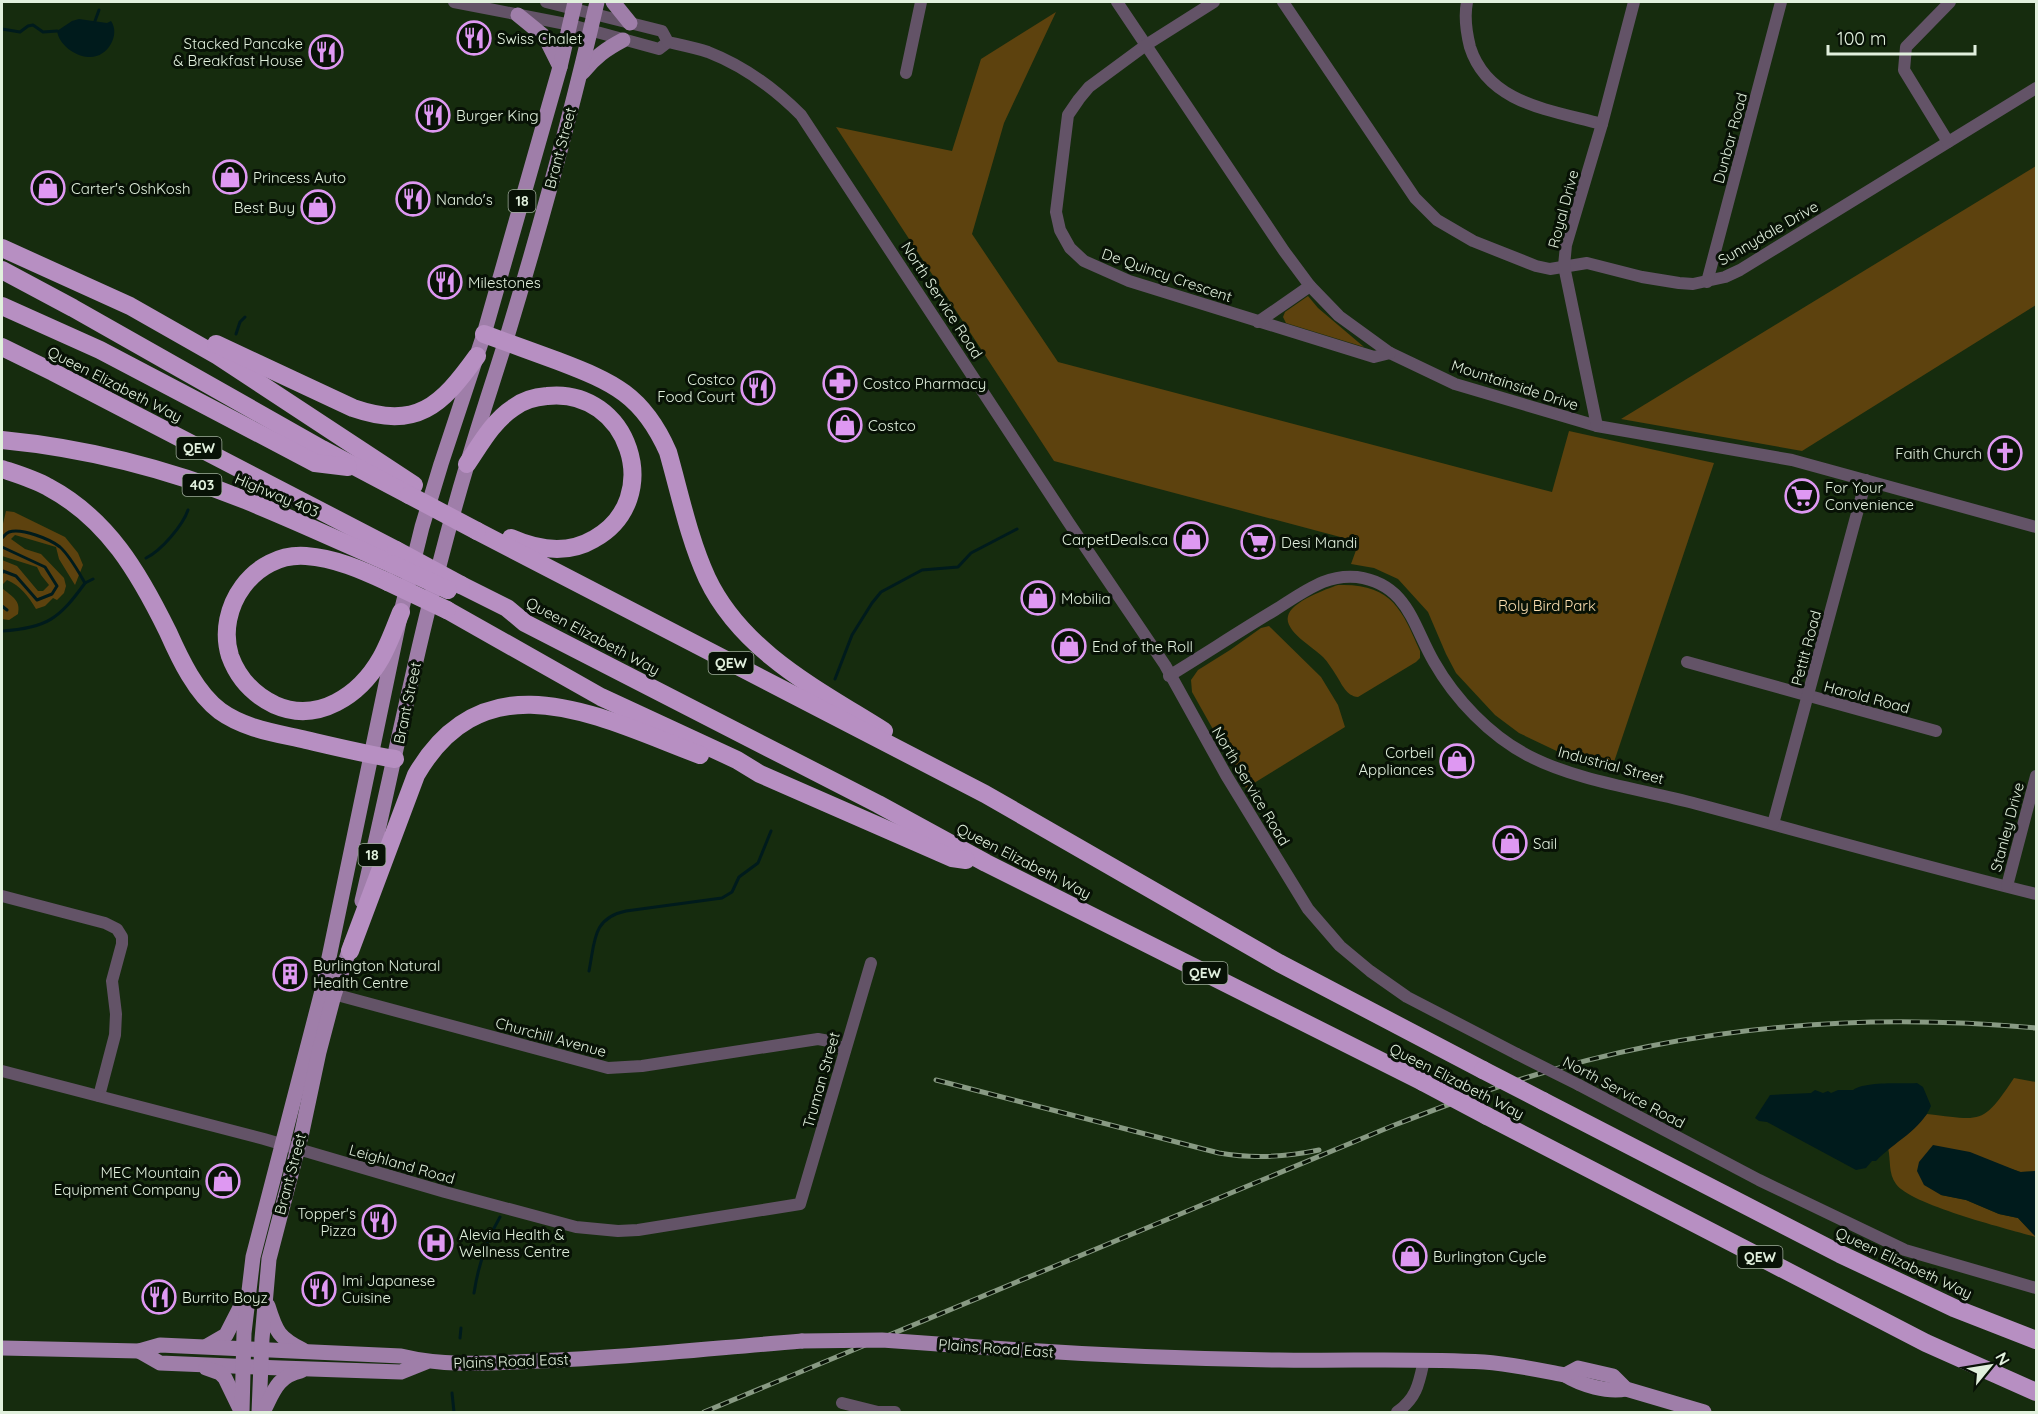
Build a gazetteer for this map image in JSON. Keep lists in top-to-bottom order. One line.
{"streets":{"highway":["Queen Elizabeth Way","QEW","403","Highway 403"],"main road":["Brant Street","18","Plains Road East"],"street":["Dunbar Road","Royal Drive","Sunnydale Drive","De Quincy Crescent","North Service Road","Mountainside Drive","Pettit Road","Harold Road","Industrial Street","Stanley Drive","Churchill Avenue","Truman Street","Leighland Road"]},"crossings":[["Dunbar Road","Sunnydale Drive"],["Brant Street","North Service Road"],["Brant Street","Churchill Avenue"],["Brant Street","Leighland Road"],["Brant Street","Plains Road East"],["Royal Drive","Sunnydale Drive"],["Royal Drive","Mountainside Drive"],["De Quincy Crescent","Mountainside Drive"],["North Service Road","Industrial Street"],["Queen Elizabeth Way","Highway 403"],["Mountainside Drive","Pettit Road"],["Pettit Road","Harold Road"],["Pettit Road","Industrial Street"],["Industrial Street","Stanley Drive"],["Churchill Avenue","Truman Street"],["Truman Street","Leighland Road"]],"parks":["Roly Bird Park"],"places":{"restaurant":["Swiss Chalet","Stacked Pancake & Breakfast House","Burger King","Nando's","Milestones","Costco Food Court","Topper's Pizza","Imi Japanese Cuisine","Burrito Boyz"],"shop":["Princess Auto","Carter's OshKosh","Best Buy","Costco","CarpetDeals.ca","Mobilia","End of the Roll","Corbeil Appliances","Sail","MEC Mountain Equipment Company","Burlington Cycle"],"pharmacy":["Costco Pharmacy"],"church":["Faith Church"],"supermarket":["For Your Convenience","Desi Mandi"],"building":["Burlington Natural Health Centre"],"hospital":["Alevia Health & Wellness Centre"]},"scale_bar":"100 m","north":"top right"}
